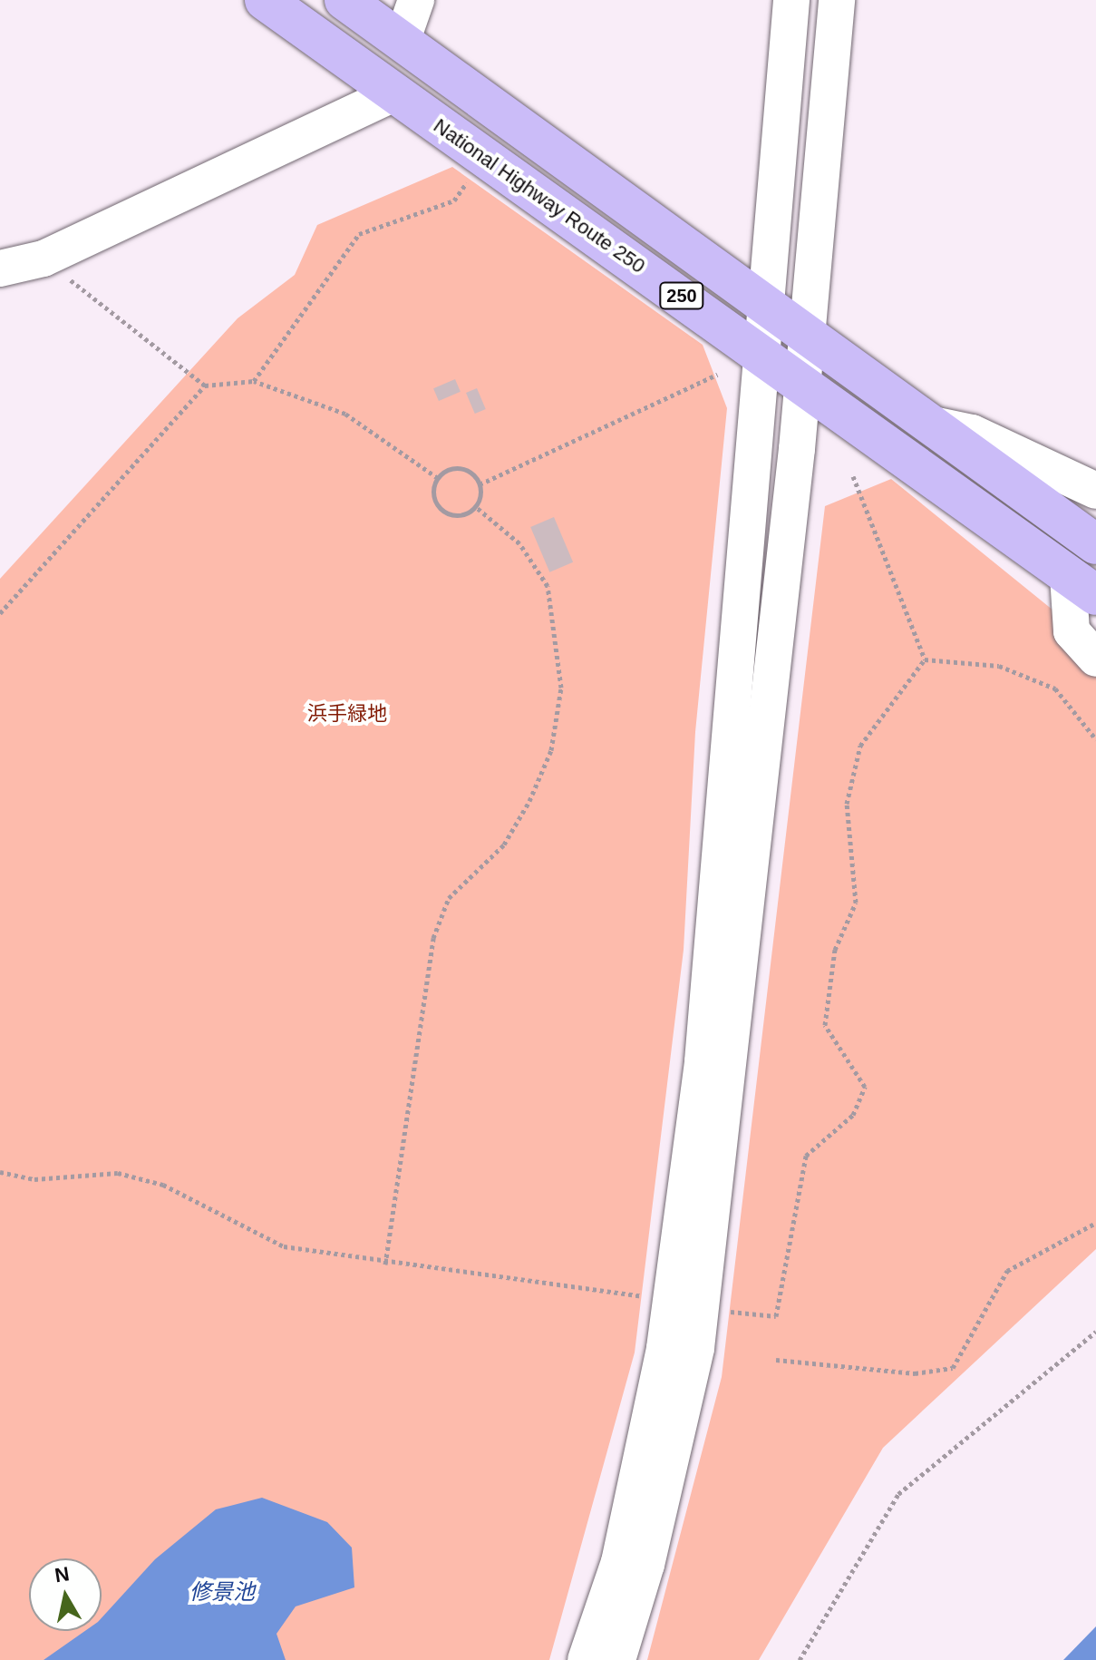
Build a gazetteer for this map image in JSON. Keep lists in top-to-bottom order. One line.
{"streets":{"highway":["National Highway Route 250","250"]},"water":["修景池"],"parks":["浜手緑地"],"north":"top"}
